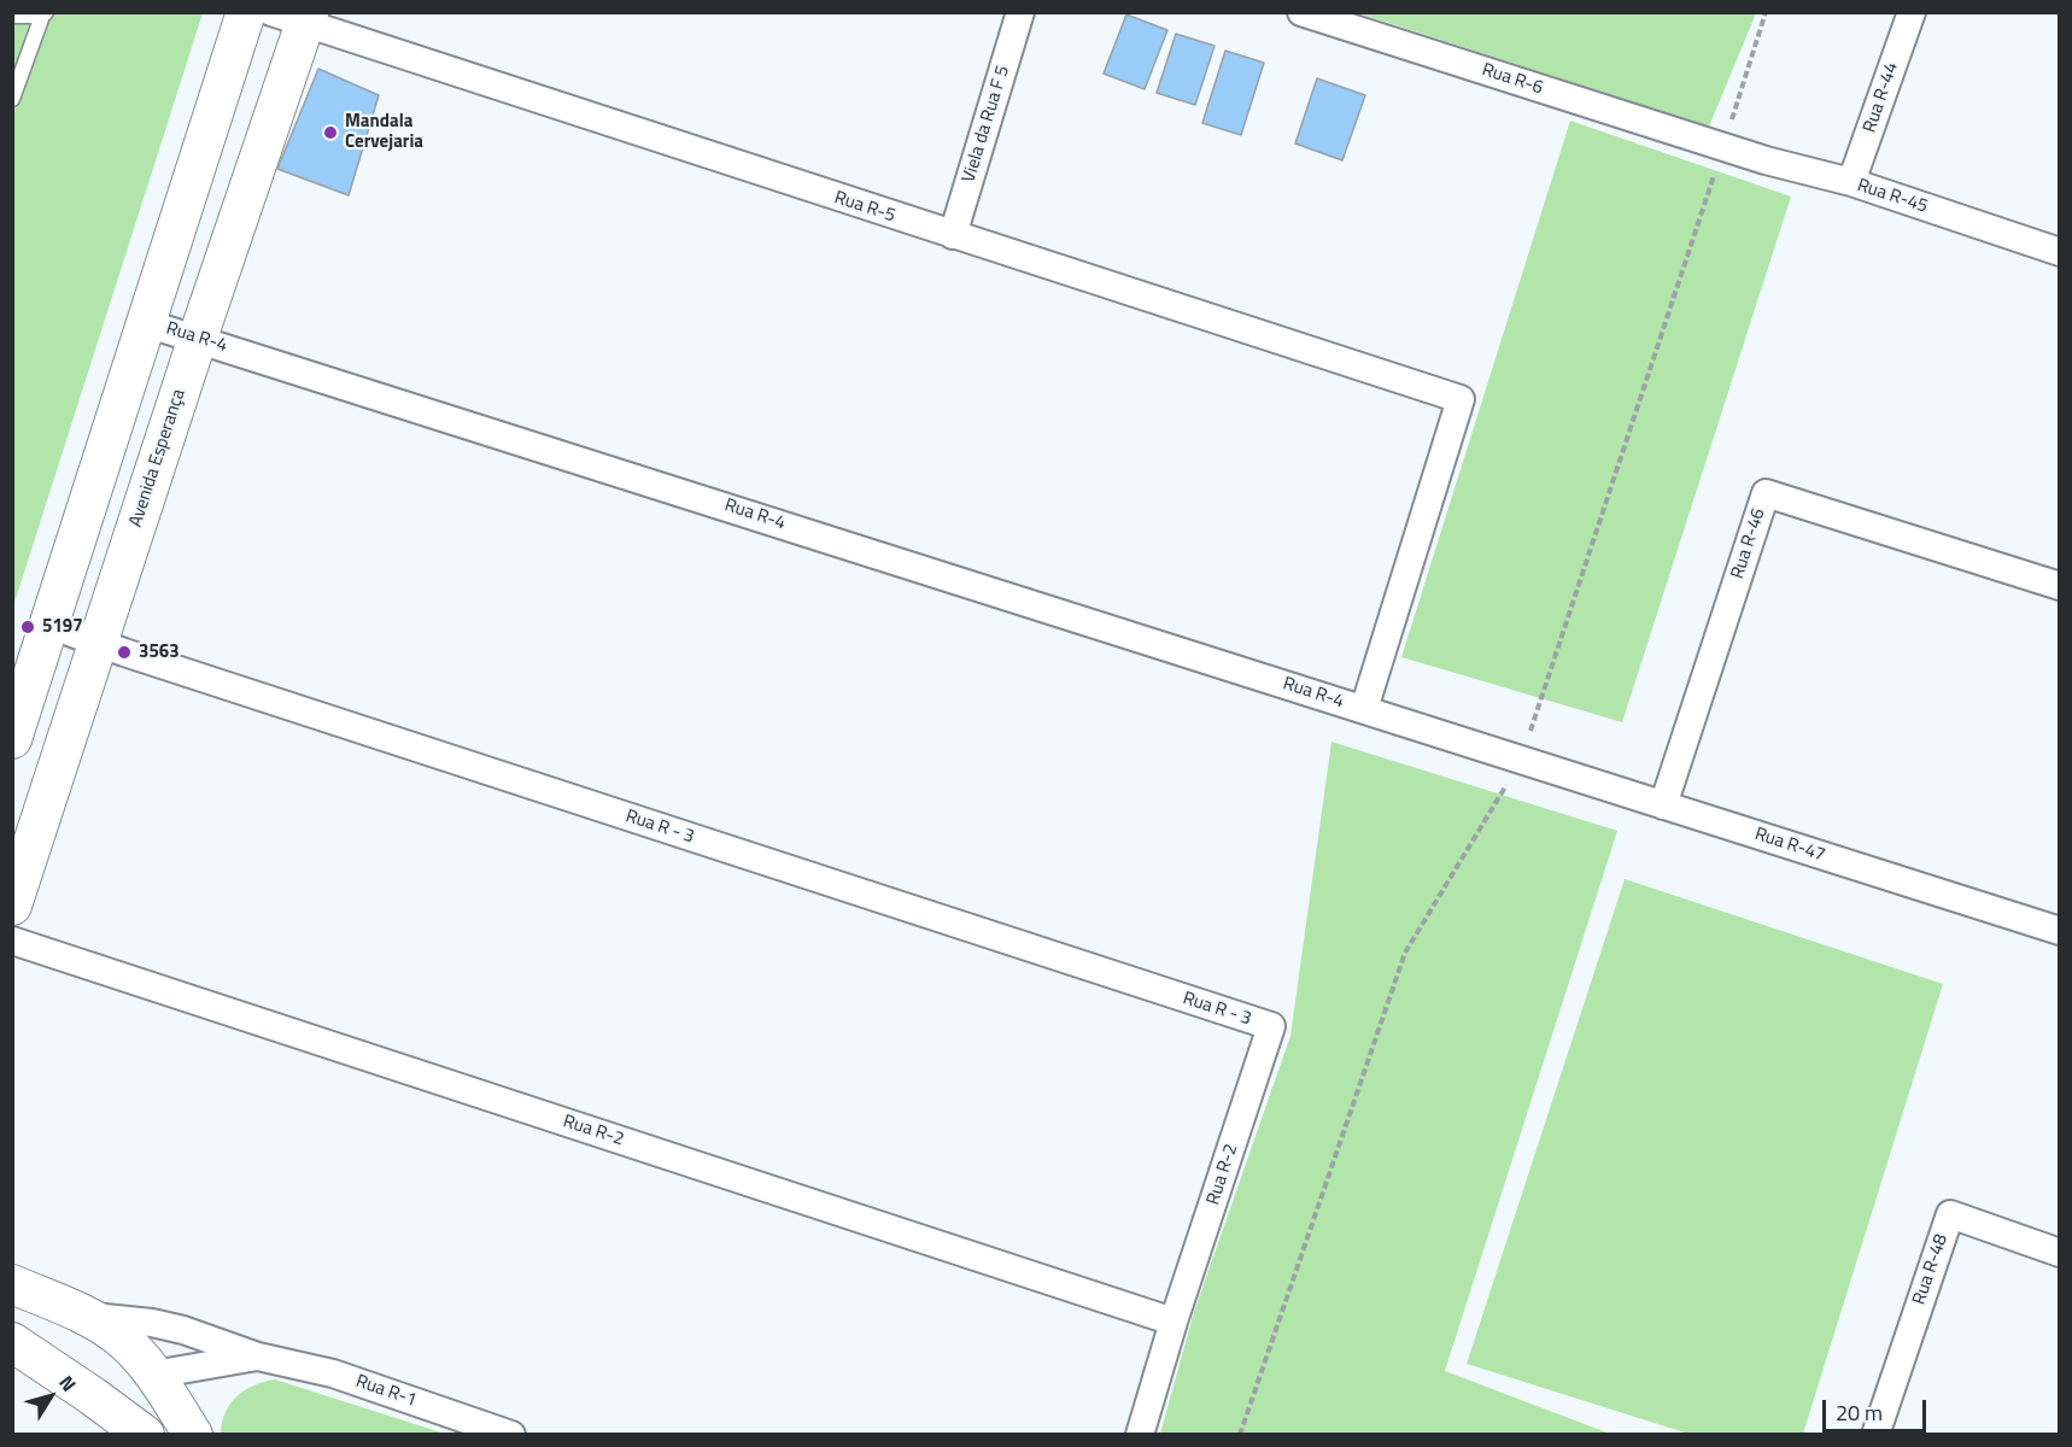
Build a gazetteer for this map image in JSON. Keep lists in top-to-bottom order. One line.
{"streets":{"main road":["Avenida Esperança"],"street":["Rua R-6","Rua R-44","Viela da Rua F 5","Rua R-45","Rua R-5","Rua R-4","Rua R-46","Rua R - 3","Rua R-47","Rua R-2","Rua R-48","Rua R-1"]},"crossings":[["Rua R-6","Rua R-45"],["Rua R-44","Rua R-45"],["Viela da Rua F 5","Rua R-5"],["Rua R-5","Rua R-4"],["Rua R-5","Avenida Esperança"],["Rua R-4","Avenida Esperança"],["Rua R-4","Rua R-47"],["Avenida Esperança","Rua R - 3"],["Rua R-46","Rua R-47"],["Rua R - 3","Rua R-2"]],"places":["Mandala Cervejaria","5197","3563"],"scale_bar":"20 m","north":"top right"}
